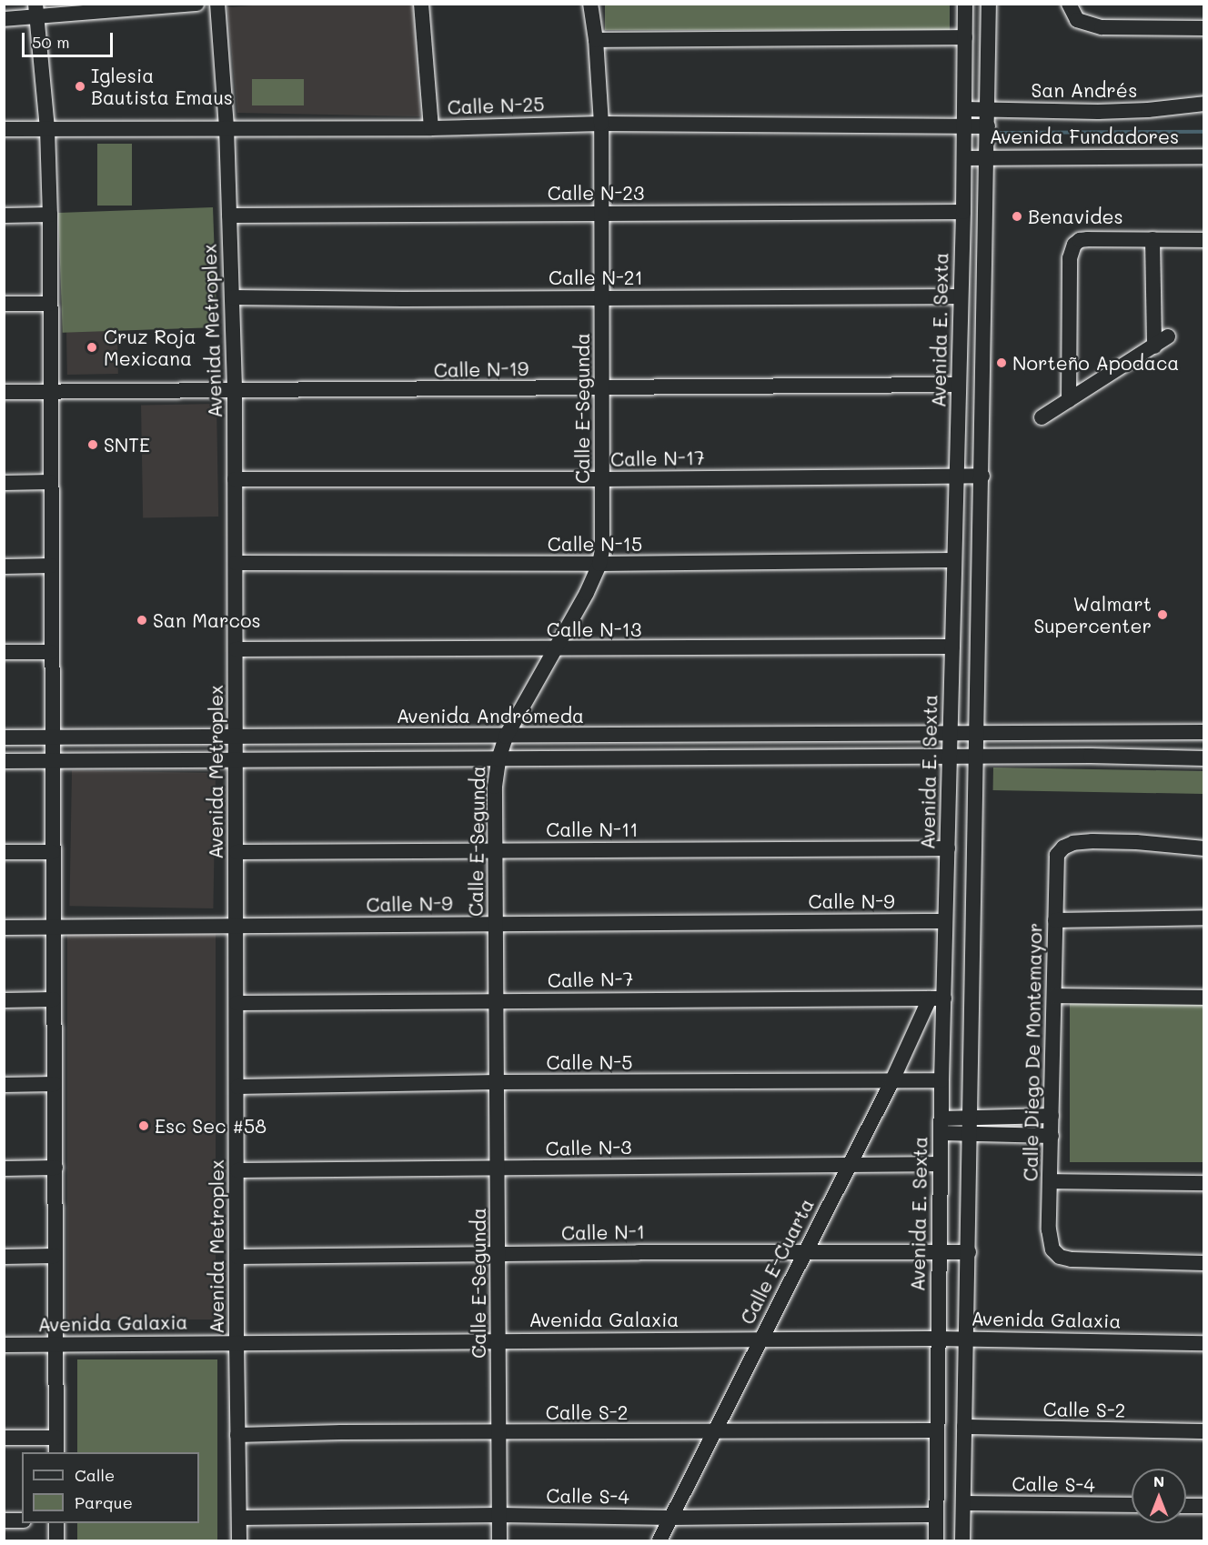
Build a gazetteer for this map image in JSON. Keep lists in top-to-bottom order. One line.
{"streets":{"street":["San Andrés","Calle N-25","Avenida Fundadores","Calle N-23","Calle N-21","Avenida E. Sexta","Avenida Metroplex","Calle N-19","Calle E-Segunda","Calle N-17","Calle N-15","Calle N-13","Avenida Andrómeda","Calle N-11","Calle N-9","Calle N-7","Calle Diego De Montemayor","Calle N-5","Calle N-3","Calle N-1","Calle E-Cuarta","Avenida Galaxia","Calle S-2","Calle S-4"]},"crossings":[["San Andrés","Avenida E. Sexta"],["Calle N-25","Avenida E. Sexta"],["Calle N-25","Avenida Metroplex"],["Calle N-25","Calle E-Segunda"],["Avenida Fundadores","Avenida E. Sexta"],["Calle N-23","Avenida E. Sexta"],["Calle N-23","Avenida Metroplex"],["Calle N-23","Calle E-Segunda"],["Calle N-21","Avenida E. Sexta"],["Calle N-21","Avenida Metroplex"],["Calle N-21","Calle E-Segunda"],["Avenida E. Sexta","Calle N-19"],["Avenida E. Sexta","Calle N-17"],["Avenida E. Sexta","Calle N-15"],["Avenida E. Sexta","Calle N-13"],["Avenida E. Sexta","Avenida Andrómeda"],["Avenida E. Sexta","Calle N-11"],["Avenida E. Sexta","Calle N-9"],["Avenida E. Sexta","Calle N-7"],["Avenida E. Sexta","Calle N-5"],["Avenida E. Sexta","Calle N-3"],["Avenida E. Sexta","Calle N-1"],["Avenida E. Sexta","Calle E-Cuarta"],["Avenida E. Sexta","Avenida Galaxia"],["Avenida E. Sexta","Calle S-2"],["Avenida E. Sexta","Calle S-4"],["Avenida Metroplex","Calle N-19"],["Avenida Metroplex","Calle N-17"],["Avenida Metroplex","Calle N-15"],["Avenida Metroplex","Calle N-13"],["Avenida Metroplex","Avenida Andrómeda"],["Avenida Metroplex","Calle N-11"],["Avenida Metroplex","Calle N-9"],["Avenida Metroplex","Calle N-7"],["Avenida Metroplex","Calle N-5"],["Avenida Metroplex","Calle N-3"],["Avenida Metroplex","Calle N-1"],["Avenida Metroplex","Avenida Galaxia"],["Avenida Metroplex","Calle S-2"],["Avenida Metroplex","Calle S-4"],["Calle N-19","Calle E-Segunda"],["Calle E-Segunda","Calle N-17"],["Calle E-Segunda","Calle N-15"],["Calle E-Segunda","Calle N-13"],["Calle E-Segunda","Avenida Andrómeda"],["Calle E-Segunda","Calle N-11"],["Calle E-Segunda","Calle N-9"],["Calle E-Segunda","Calle N-7"],["Calle E-Segunda","Calle N-5"],["Calle E-Segunda","Calle N-3"],["Calle E-Segunda","Calle N-1"],["Calle E-Segunda","Avenida Galaxia"],["Calle E-Segunda","Calle S-2"],["Calle E-Segunda","Calle S-4"],["Calle N-7","Calle E-Cuarta"],["Calle N-5","Calle E-Cuarta"],["Calle N-3","Calle E-Cuarta"],["Calle N-1","Calle E-Cuarta"],["Calle E-Cuarta","Avenida Galaxia"],["Calle E-Cuarta","Calle S-2"],["Calle E-Cuarta","Calle S-4"]],"places":["Iglesia Bautista Emaus","Benavides","Cruz Roja Mexicana","Norteño Apodaca","SNTE","Walmart Supercenter","San Marcos","Esc Sec #58"],"legend":["Calle","Parque"],"scale_bar":"50 m","north":"top"}
